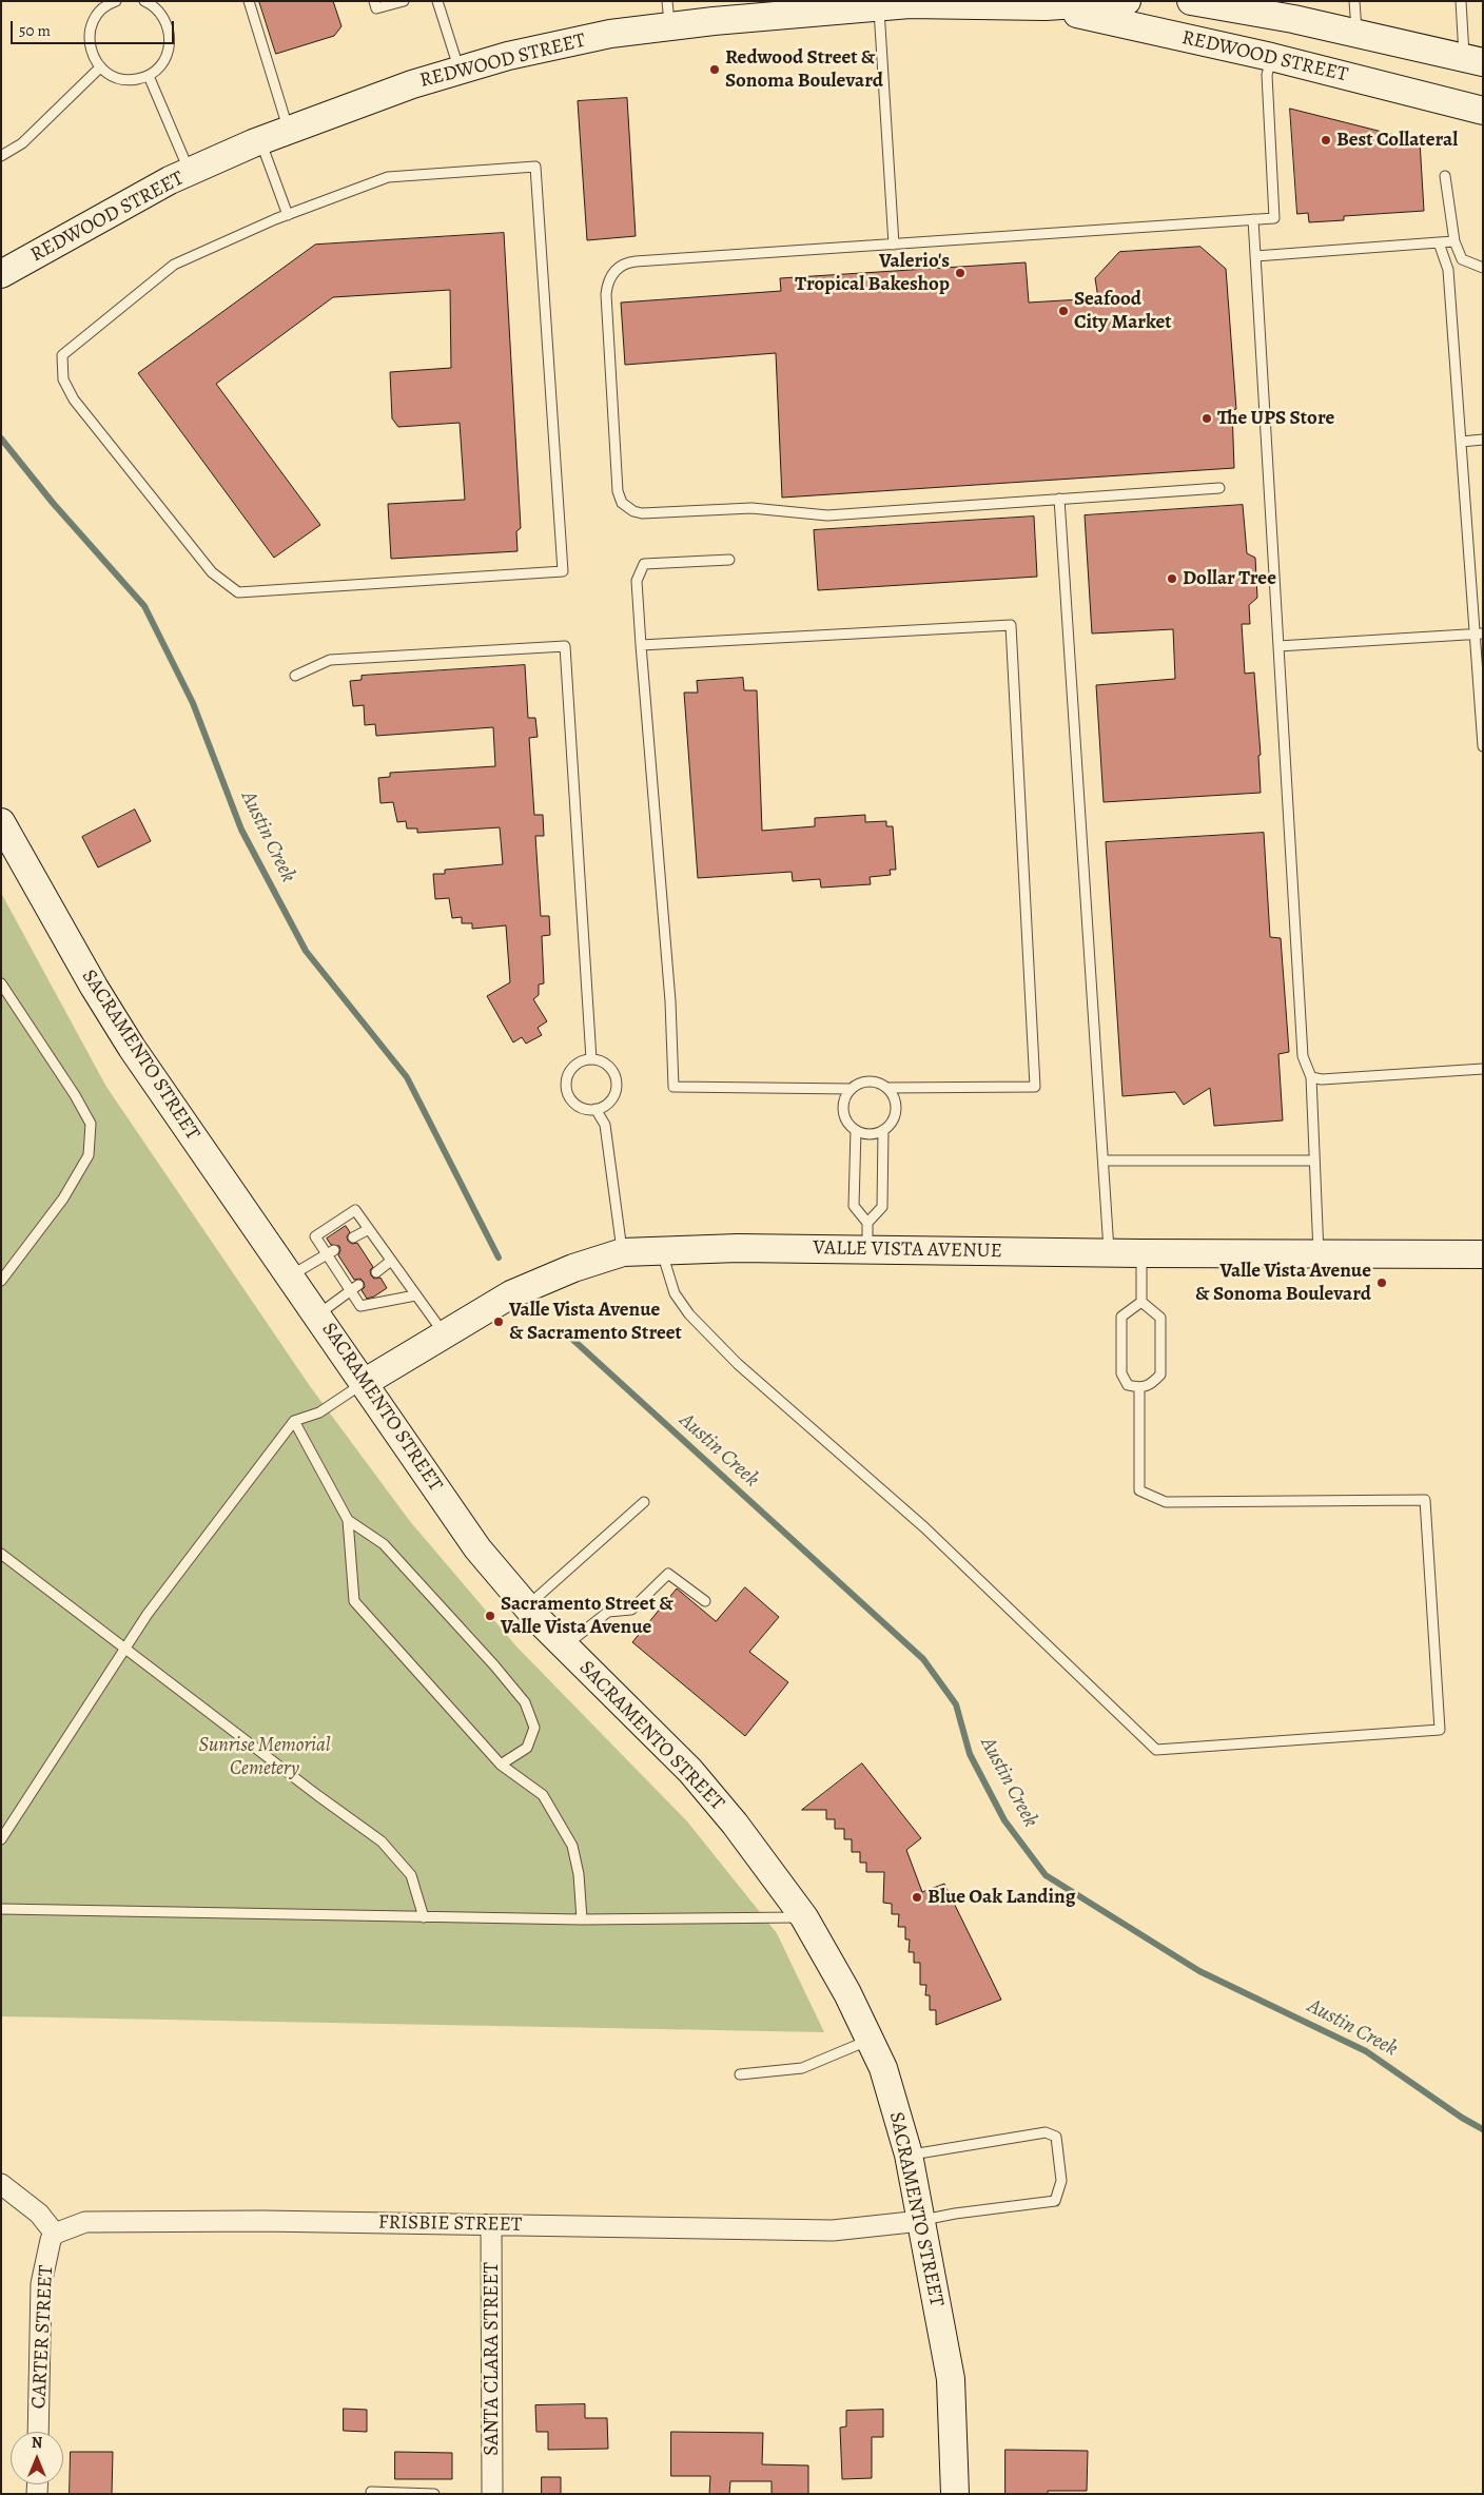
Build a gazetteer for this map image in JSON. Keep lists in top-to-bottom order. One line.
{"streets":{"main road":["REDWOOD STREET","SACRAMENTO STREET","VALLE VISTA AVENUE"],"street":["FRISBIE STREET","CARTER STREET","SANTA CLARA STREET"]},"crossings":[["SACRAMENTO STREET","VALLE VISTA AVENUE"],["SACRAMENTO STREET","FRISBIE STREET"],["FRISBIE STREET","CARTER STREET"],["FRISBIE STREET","SANTA CLARA STREET"]],"water":["Austin Creek"],"parks":["Sunrise Memorial Cemetery"],"places":["Redwood Street & Sonoma Boulevard","Best Collateral","Valerio's Tropical Bakeshop","Seafood City Market","The UPS Store","Dollar Tree","Valle Vista Avenue & Sonoma Boulevard","Valle Vista Avenue & Sacramento Street","Sacramento Street & Valle Vista Avenue","Blue Oak Landing"],"scale_bar":"50 m","north":"top"}
